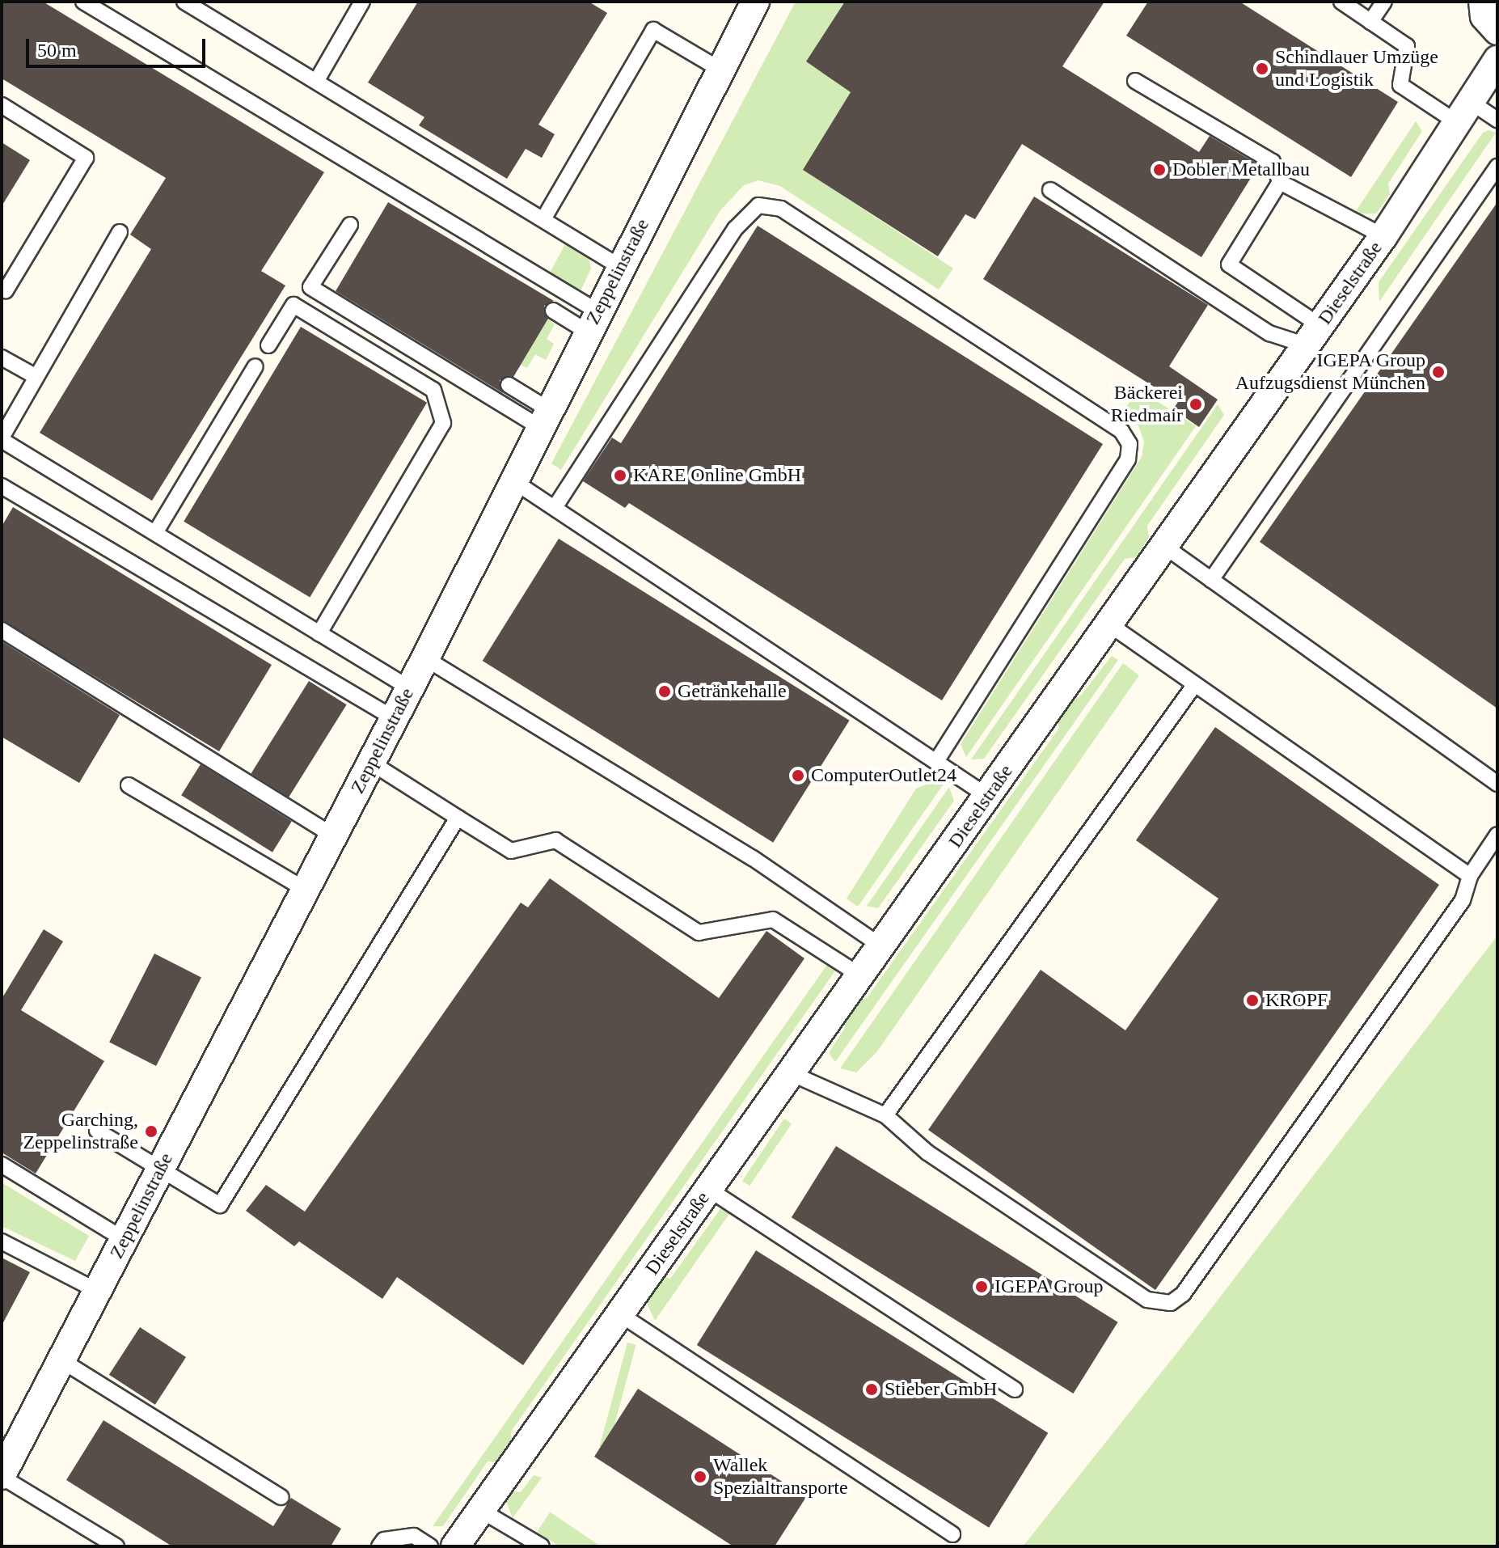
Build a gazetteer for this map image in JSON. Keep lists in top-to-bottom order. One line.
{"streets":{"street":["Zeppelinstraße","Dieselstraße"]},"places":["Schindlauer Umzüge und Logistik","Dobler Metallbau","IGEPA Group Aufzugsdienst München","Bäckerei Riedmair","KARE Online GmbH","Getränkehalle","ComputerOutlet24","KROPF","Garching, Zeppelinstraße","IGEPA Group","Stieber GmbH","Wallek Spezialtransporte"],"scale_bar":"50 m"}
